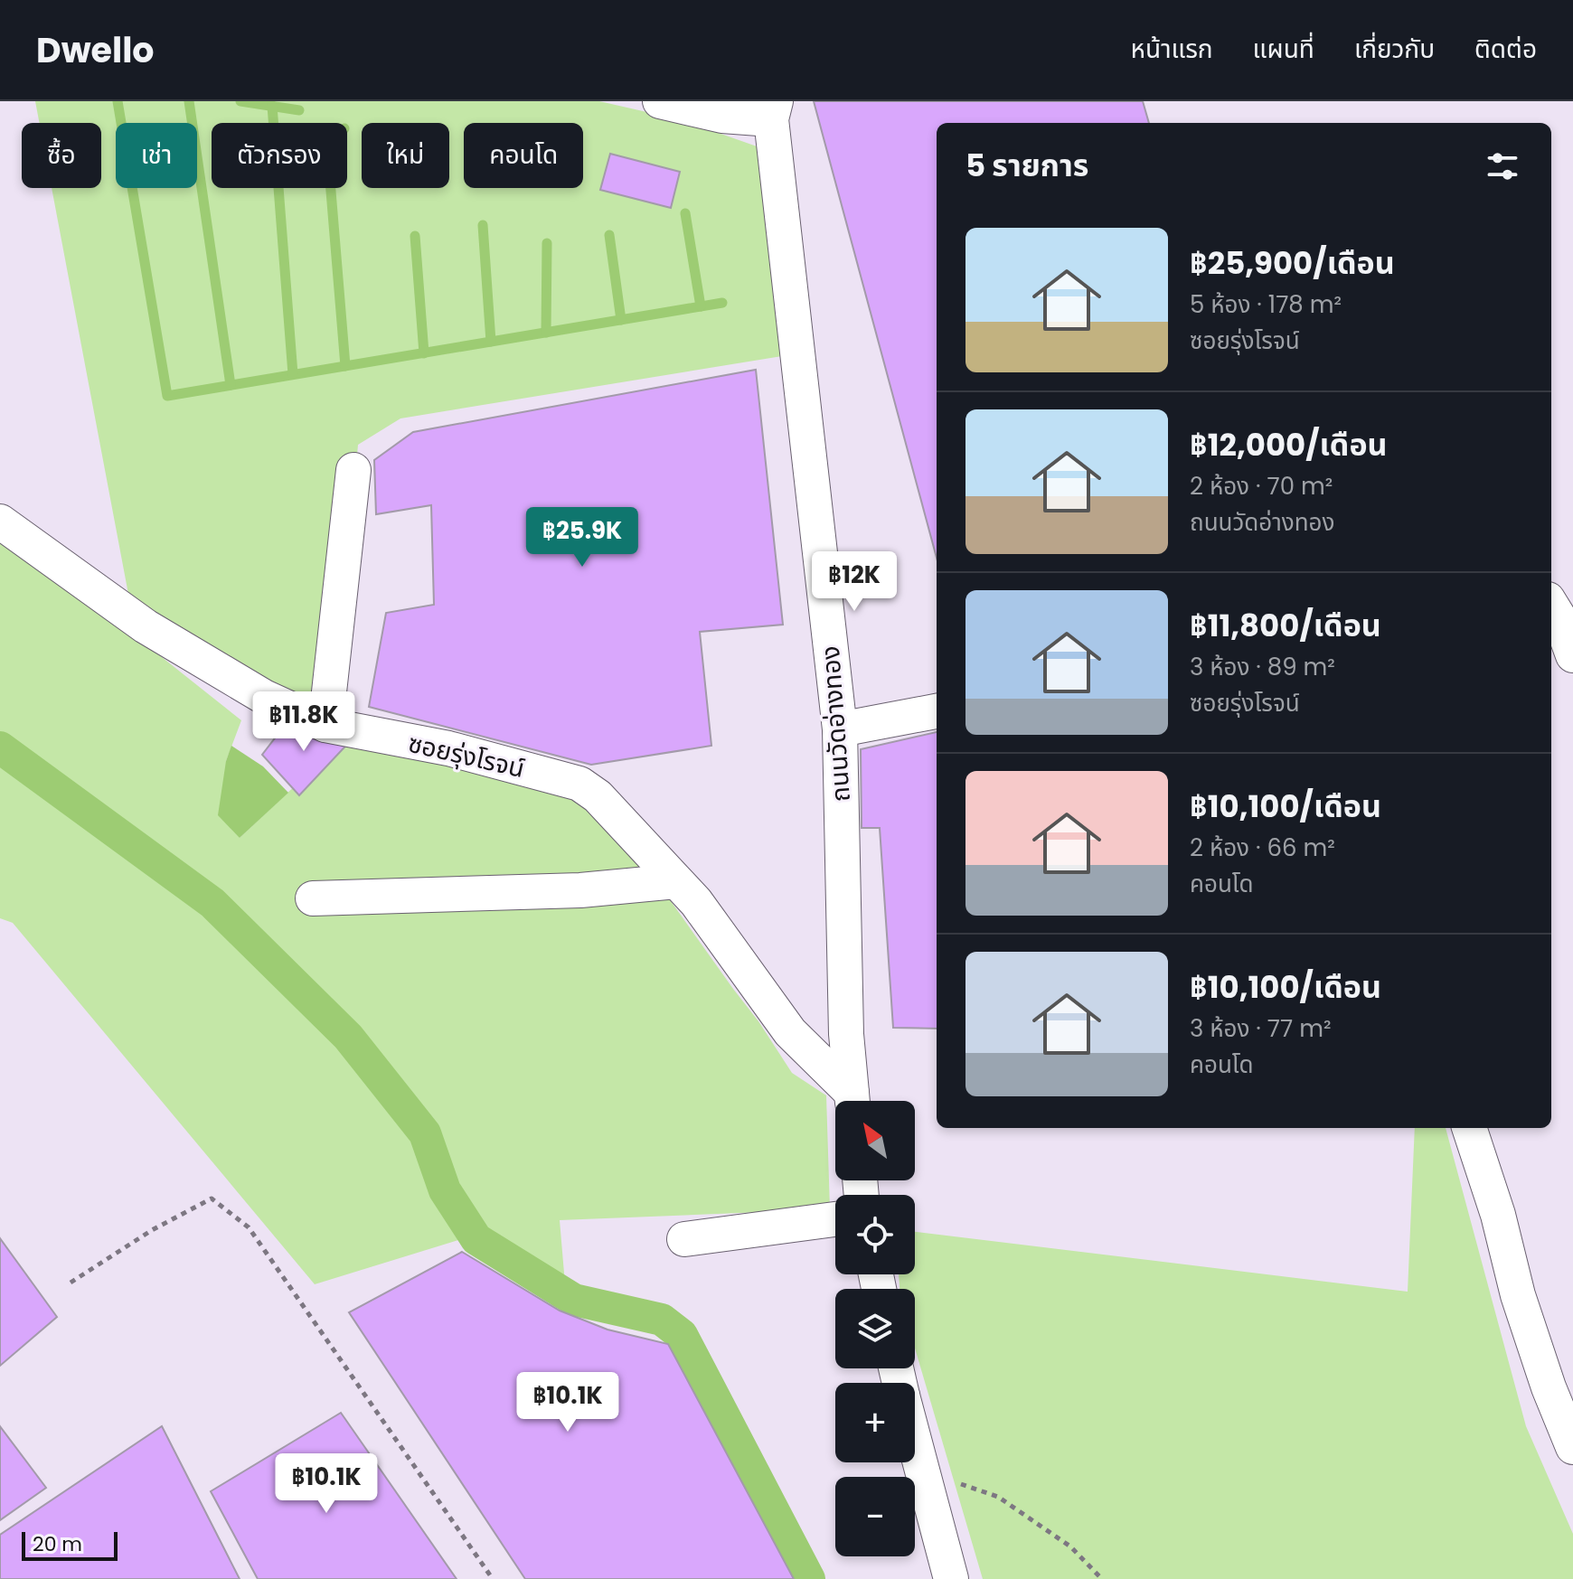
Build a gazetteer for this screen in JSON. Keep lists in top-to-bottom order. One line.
{"streets":{"street":["ถนนวัดอ่างทอง","ซอยรุ่งโรจน์"]},"scale_bar":"20 m","north":"top left","page":{"header":"Dwello","nav":["หน้าแรก","แผนที่","เกี่ยวกับ","ติดต่อ"],"chip":["ซื้อ","เช่า","ตัวกรอง","ใหม่","คอนโด"],"heading":"5 รายการ","list":[{"name":"฿25,900/เดือน","note":"5 ห้อง · 178 m² · ซอยรุ่งโรจน์"},{"name":"฿12,000/เดือน","note":"2 ห้อง · 70 m² · ถนนวัดอ่างทอง"},{"name":"฿11,800/เดือน","note":"3 ห้อง · 89 m² · ซอยรุ่งโรจน์"},{"name":"฿10,100/เดือน","note":"2 ห้อง · 66 m² · คอนโด"},{"name":"฿10,100/เดือน","note":"3 ห้อง · 77 m² · คอนโด"}],"price":["฿25.9K","฿12K","฿11.8K","฿10.1K","฿10.1K"],"map_buttons":["+","−"],"scale":"20 m"}}
